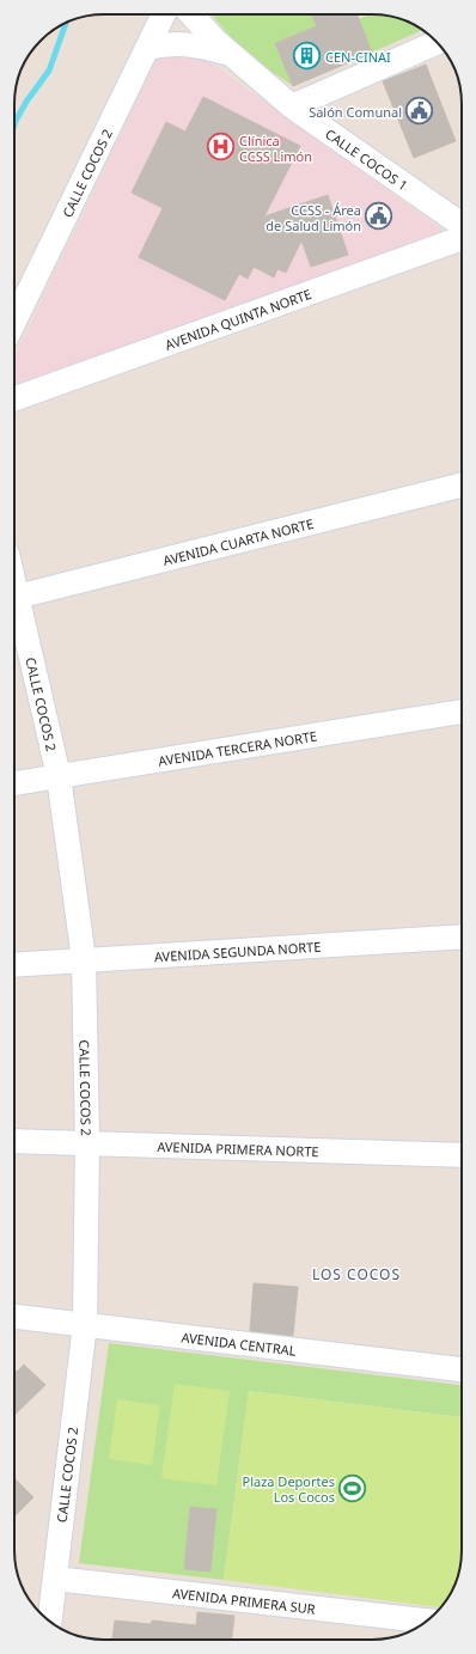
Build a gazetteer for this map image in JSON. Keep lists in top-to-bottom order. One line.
{"streets":{"street":["CALLE COCOS 1","CALLE COCOS 2","AVENIDA QUINTA NORTE","AVENIDA CUARTA NORTE","AVENIDA TERCERA NORTE","AVENIDA SEGUNDA NORTE","AVENIDA PRIMERA NORTE","AVENIDA CENTRAL","AVENIDA PRIMERA SUR"]},"crossings":[["CALLE COCOS 2","AVENIDA TERCERA NORTE"],["CALLE COCOS 2","AVENIDA SEGUNDA NORTE"],["CALLE COCOS 2","AVENIDA PRIMERA NORTE"],["CALLE COCOS 2","AVENIDA CENTRAL"],["CALLE COCOS 2","AVENIDA PRIMERA SUR"]],"districts":["LOS COCOS"],"places":{"building":["CEN-CINAI"],"public building":["Salón Comunal","CCSS - Área de Salud Limón"],"hospital":["Clínica CCSS Limón"],"sports":["Plaza Deportes Los Cocos"]}}
